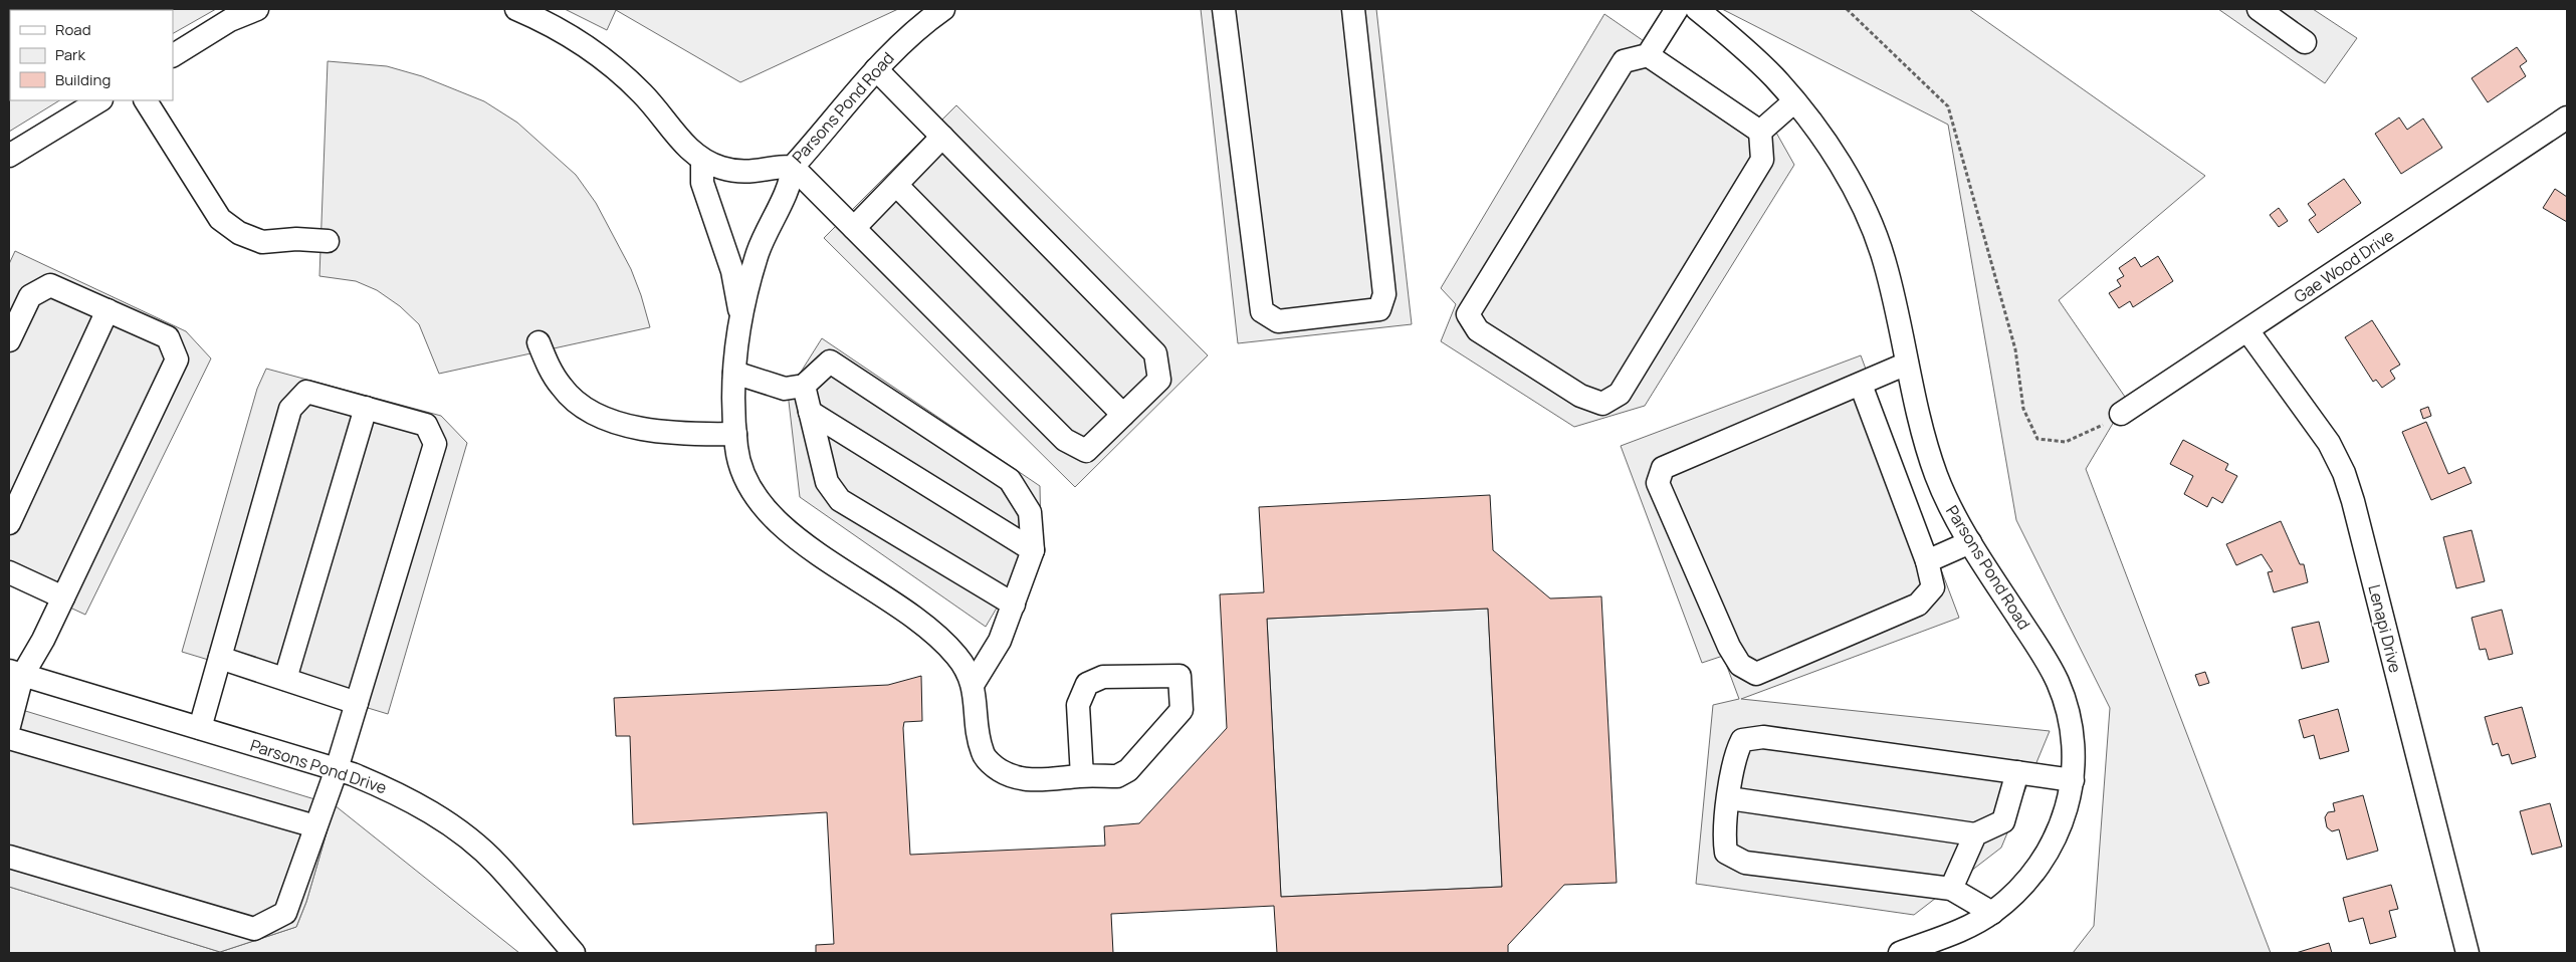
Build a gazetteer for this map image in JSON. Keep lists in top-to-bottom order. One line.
{"streets":{"street":["Parsons Pond Road","Gae Wood Drive","Lenapi Drive","Parsons Pond Drive"]},"crossings":[["Gae Wood Drive","Lenapi Drive"]],"legend":["Road","Park","Building"]}
